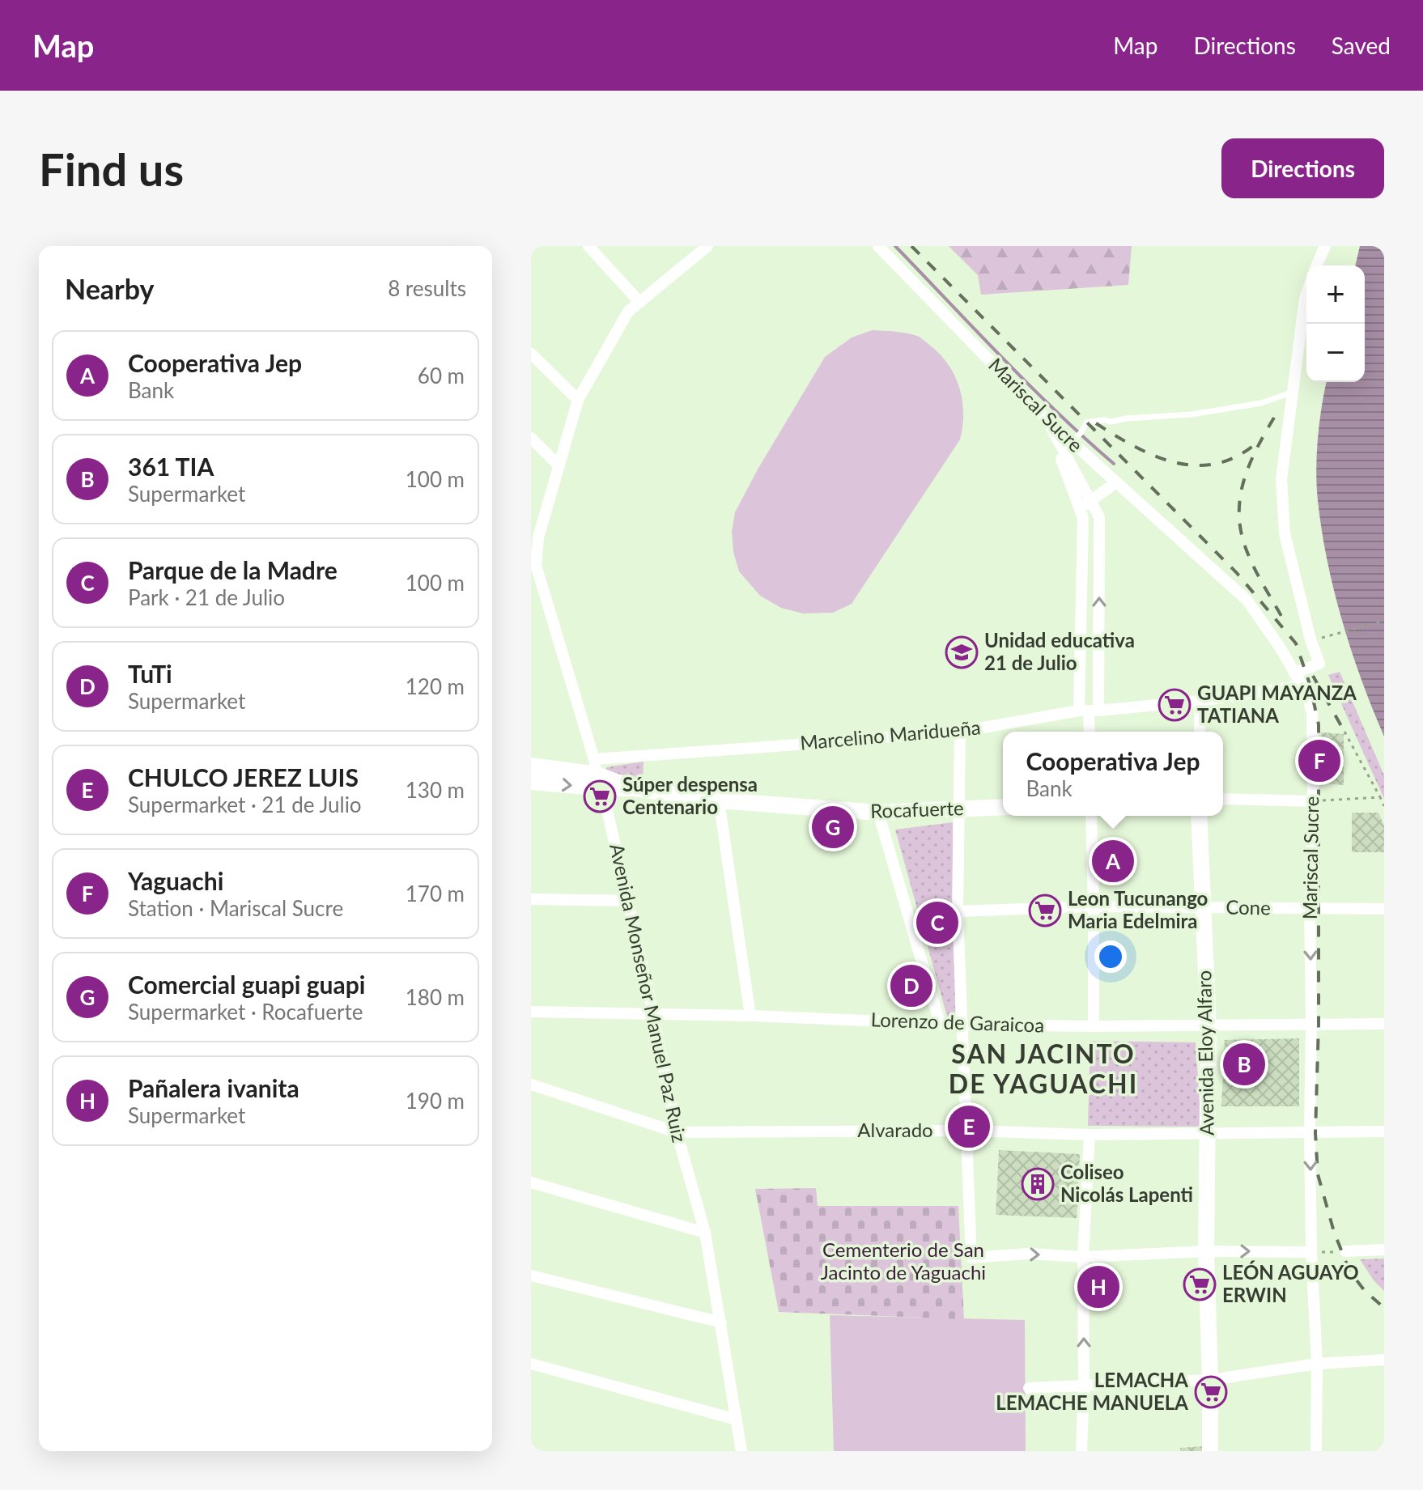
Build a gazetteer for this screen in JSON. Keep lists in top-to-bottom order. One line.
{"streets":{"street":["Mariscal Sucre","Marcelino Maridueña","Rocafuerte","Cone","Avenida Monseñor Manuel Paz Ruiz","Lorenzo de Garaicoa","Avenida Eloy Alfaro","Alvarado"]},"crossings":[["Mariscal Sucre","Marcelino Maridueña"],["Mariscal Sucre","Cone"],["Mariscal Sucre","Lorenzo de Garaicoa"],["Mariscal Sucre","Alvarado"],["Marcelino Maridueña","Rocafuerte"],["Marcelino Maridueña","Avenida Monseñor Manuel Paz Ruiz"],["Rocafuerte","Avenida Monseñor Manuel Paz Ruiz"],["Cone","Avenida Eloy Alfaro"],["Avenida Monseñor Manuel Paz Ruiz","Lorenzo de Garaicoa"],["Avenida Monseñor Manuel Paz Ruiz","Alvarado"],["Lorenzo de Garaicoa","Avenida Eloy Alfaro"],["Avenida Eloy Alfaro","Alvarado"]],"districts":["SAN JACINTO DE YAGUACHI"],"parks":["Cementerio de San Jacinto de Yaguachi"],"places":{"school or university":["Unidad educativa 21 de Julio"],"supermarket":["GUAPI MAYANZA TATIANA","Súper despensa Centenario","Leon Tucunango Maria Edelmira","LEÓN AGUAYO ERWIN","LEMACHA LEMACHE MANUELA"],"building":["Coliseo Nicolás Lapenti"]},"page":{"header":"Map","nav":["Map","Directions","Saved"],"buttons":"Directions","title":"Find us","heading":["Nearby","8 results"],"map_buttons":["+","−"],"list":[{"mark":"A","name":"Cooperativa Jep","note":"Bank","value":"60 m"},{"mark":"B","name":"361 TIA","note":"Supermarket","value":"100 m"},{"mark":"C","name":"Parque de la Madre","note":"Park · 21 de Julio","value":"100 m"},{"mark":"D","name":"TuTi","note":"Supermarket","value":"120 m"},{"mark":"E","name":"CHULCO JEREZ LUIS","note":"Supermarket · 21 de Julio","value":"130 m"},{"mark":"F","name":"Yaguachi","note":"Station · Mariscal Sucre","value":"170 m"},{"mark":"G","name":"Comercial guapi guapi","note":"Supermarket · Rocafuerte","value":"180 m"},{"mark":"H","name":"Pañalera ivanita","note":"Supermarket","value":"190 m"}],"popup":["Cooperativa Jep","Bank"],"pins":["F","G","A","C","D","B","E","H"]}}
